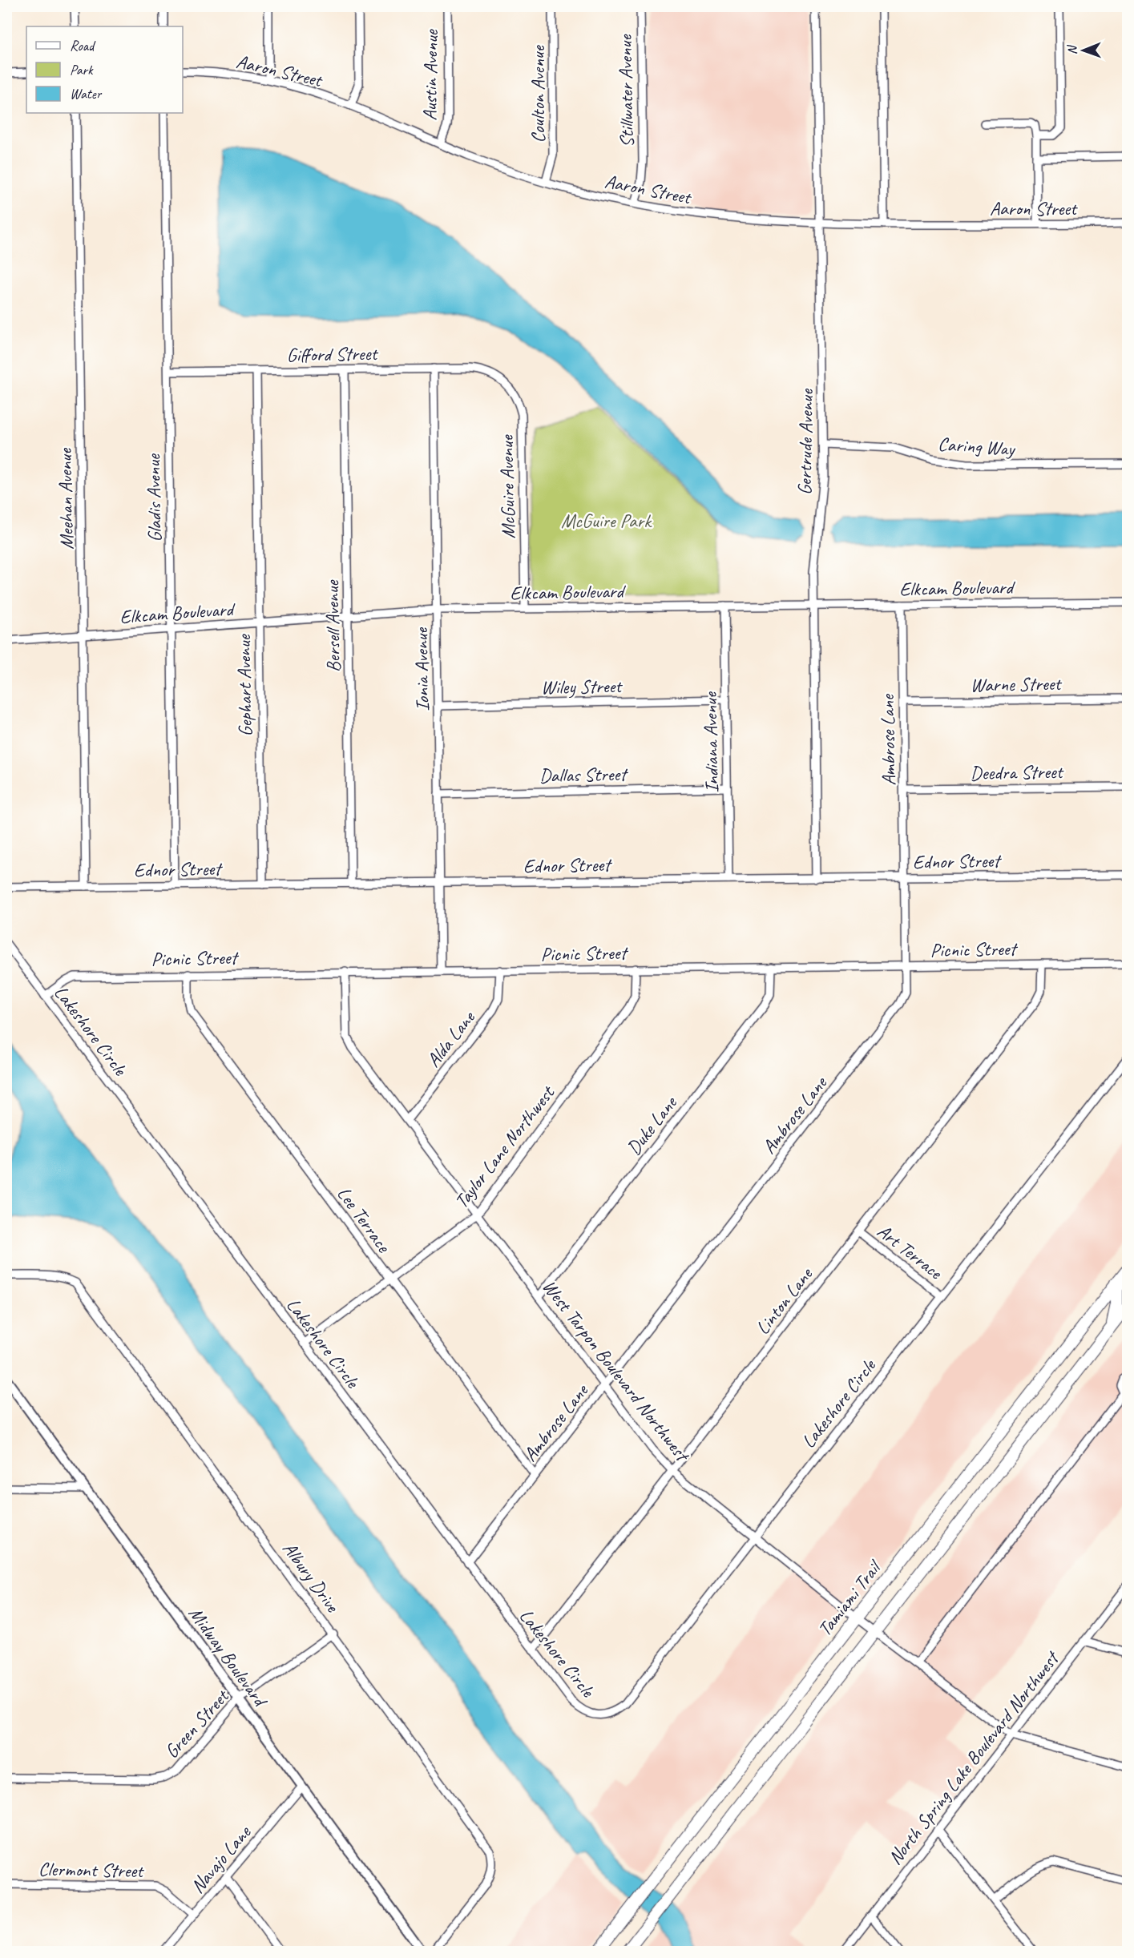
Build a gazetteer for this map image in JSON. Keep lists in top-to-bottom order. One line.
{"streets":{"main road":["Tamiami Trail"],"street":["Aaron Street","Austin Avenue","Stillwater Avenue","Coulton Avenue","Gifford Street","Gertrude Avenue","Caring Way","McGuire Avenue","Gladis Avenue","Meehan Avenue","Elkcam Boulevard","Bersell Avenue","Ionia Avenue","Warne Street","Gephart Avenue","Wiley Street","Ambrose Lane","Indiana Avenue","Deedra Street","Dallas Street","Ednor Street","Picnic Street","Lakeshore Circle","Alda Lane","Duke Lane","Taylor Lane Northwest","Lee Terrace","Art Terrace","Linton Lane","West Tarpon Boulevard Northwest","Albury Drive","Midway Boulevard","Green Street","North Spring Lake Boulevard Northwest","Navajo Lane","Clermont Street"]},"crossings":[["Aaron Street","Austin Avenue"],["Aaron Street","Stillwater Avenue"],["Aaron Street","Coulton Avenue"],["Aaron Street","Gertrude Avenue"],["Gifford Street","McGuire Avenue"],["Gifford Street","Gladis Avenue"],["Gifford Street","Bersell Avenue"],["Gifford Street","Ionia Avenue"],["Gifford Street","Gephart Avenue"],["Gertrude Avenue","Caring Way"],["Gertrude Avenue","Elkcam Boulevard"],["Gertrude Avenue","Ednor Street"],["McGuire Avenue","Elkcam Boulevard"],["Gladis Avenue","Elkcam Boulevard"],["Gladis Avenue","Ednor Street"],["Meehan Avenue","Elkcam Boulevard"],["Meehan Avenue","Ednor Street"],["Elkcam Boulevard","Bersell Avenue"],["Elkcam Boulevard","Ionia Avenue"],["Elkcam Boulevard","Gephart Avenue"],["Elkcam Boulevard","Ambrose Lane"],["Elkcam Boulevard","Indiana Avenue"],["Bersell Avenue","Ednor Street"],["Ionia Avenue","Wiley Street"],["Ionia Avenue","Dallas Street"],["Ionia Avenue","Ednor Street"],["Ionia Avenue","Picnic Street"],["Warne Street","Ambrose Lane"],["Gephart Avenue","Ednor Street"],["Wiley Street","Indiana Avenue"],["Ambrose Lane","Deedra Street"],["Ambrose Lane","Ednor Street"],["Ambrose Lane","Picnic Street"],["Ambrose Lane","Lakeshore Circle"],["Ambrose Lane","Lee Terrace"],["Ambrose Lane","West Tarpon Boulevard Northwest"],["Indiana Avenue","Dallas Street"],["Indiana Avenue","Ednor Street"],["Picnic Street","Lakeshore Circle"],["Picnic Street","Alda Lane"],["Picnic Street","Duke Lane"],["Picnic Street","Taylor Lane Northwest"],["Picnic Street","Lee Terrace"],["Picnic Street","Linton Lane"],["Picnic Street","West Tarpon Boulevard Northwest"],["Lakeshore Circle","Taylor Lane Northwest"],["Lakeshore Circle","Art Terrace"],["Lakeshore Circle","Linton Lane"],["Lakeshore Circle","West Tarpon Boulevard Northwest"],["Alda Lane","West Tarpon Boulevard Northwest"],["Duke Lane","West Tarpon Boulevard Northwest"],["Taylor Lane Northwest","Lee Terrace"],["Taylor Lane Northwest","West Tarpon Boulevard Northwest"],["Art Terrace","Linton Lane"],["Linton Lane","West Tarpon Boulevard Northwest"],["West Tarpon Boulevard Northwest","Tamiami Trail"],["West Tarpon Boulevard Northwest","North Spring Lake Boulevard Northwest"],["Albury Drive","Green Street"],["Midway Boulevard","Green Street"],["Midway Boulevard","Navajo Lane"],["Navajo Lane","Clermont Street"]],"parks":["McGuire Park"],"legend":["Road","Park","Water"],"north":"left"}
